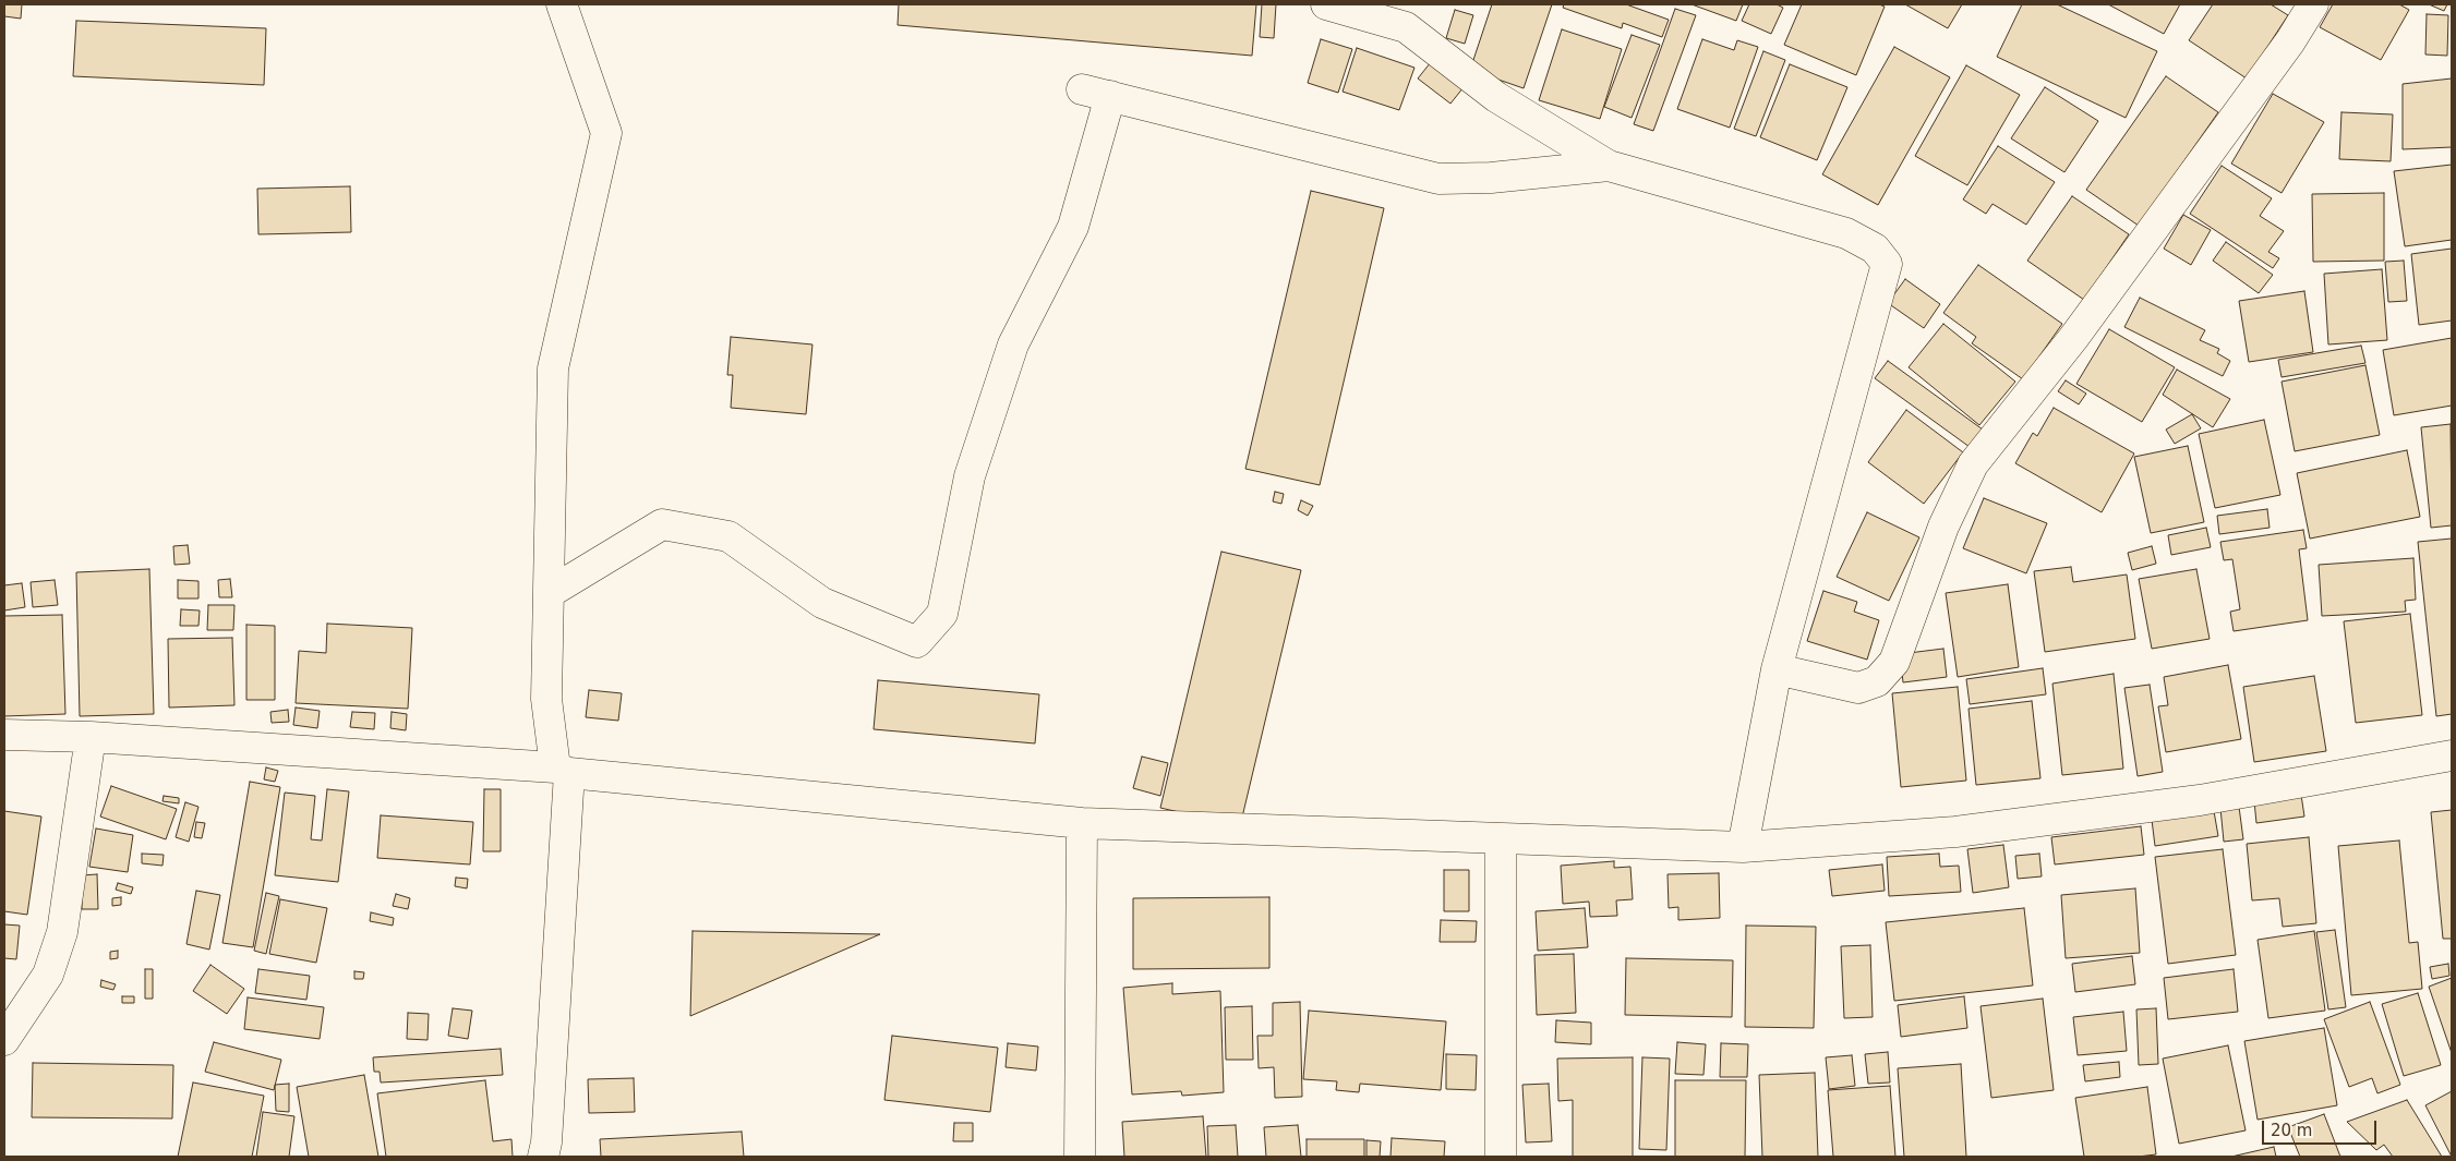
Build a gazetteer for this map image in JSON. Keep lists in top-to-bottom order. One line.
{"scale_bar":"20 m"}
